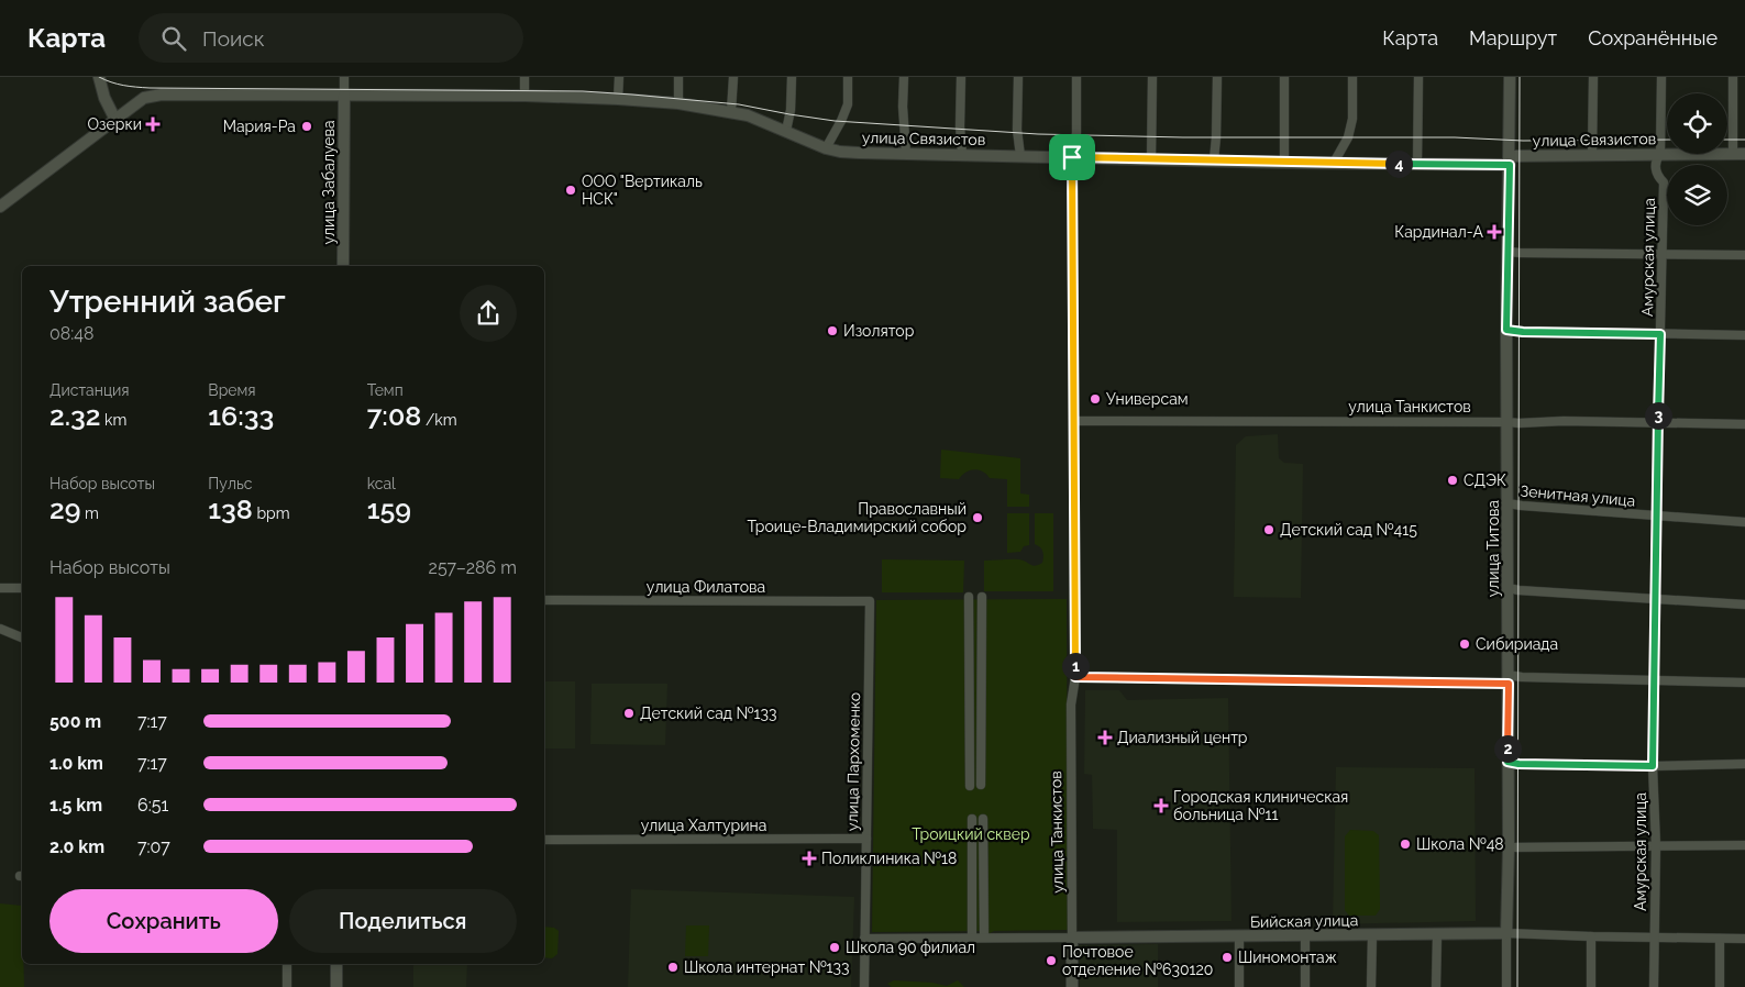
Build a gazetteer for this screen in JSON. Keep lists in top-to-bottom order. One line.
{"streets":{"street":["улица Связистов","улица Забалуева","Амурская улица","улица Танкистов","Зенитная улица","улица Титова","улица Филатова","улица Пархоменко","улица Халтурина","Бийская улица"]},"crossings":[["улица Связистов","улица Забалуева"],["улица Связистов","Амурская улица"],["улица Связистов","улица Танкистов"],["улица Связистов","улица Титова"],["Амурская улица","улица Танкистов"],["Амурская улица","Зенитная улица"],["Амурская улица","Бийская улица"],["улица Танкистов","улица Титова"],["улица Танкистов","Бийская улица"],["Зенитная улица","улица Титова"],["улица Титова","Бийская улица"],["улица Филатова","улица Пархоменко"],["улица Пархоменко","улица Халтурина"],["улица Пархоменко","Бийская улица"]],"parks":["Троицкий сквер"],"places":{"health":["Озерки","Кардинал-А","Диализный центр","Городская клиническая больница №11","Поликлиника №18"],"other":["Мария-Ра","ООО \"Вертикаль НСК\"","Изолятор","Универсам","СДЭК","Православный Троице-Владимирский собор","Детский сад №415","Сибириада","Детский сад №133","Школа №48","Школа 90 филиал","Шиномонтаж","Почтовое отделение №630120","Школа интернат №133"]},"page":{"header":"Карта","search":"Поиск","nav":["Карта","Маршрут","Сохранённые"],"pins":["4","3","1","2"],"heading":["Утренний забег","08:48"],"stats":[["Дистанция","2.32 km"],["Время","16:33"],["Темп","7:08 /km"],["Набор высоты","29 m"],["Пульс","138 bpm"],["kcal","159"]],"chart":["Набор высоты","257–286 m"],"list":[{"name":"500 m","note":"7:17"},{"name":"1.0 km","note":"7:17"},{"name":"1.5 km","note":"6:51"},{"name":"2.0 km","note":"7:07"}],"buttons":["Сохранить","Поделиться"]}}
